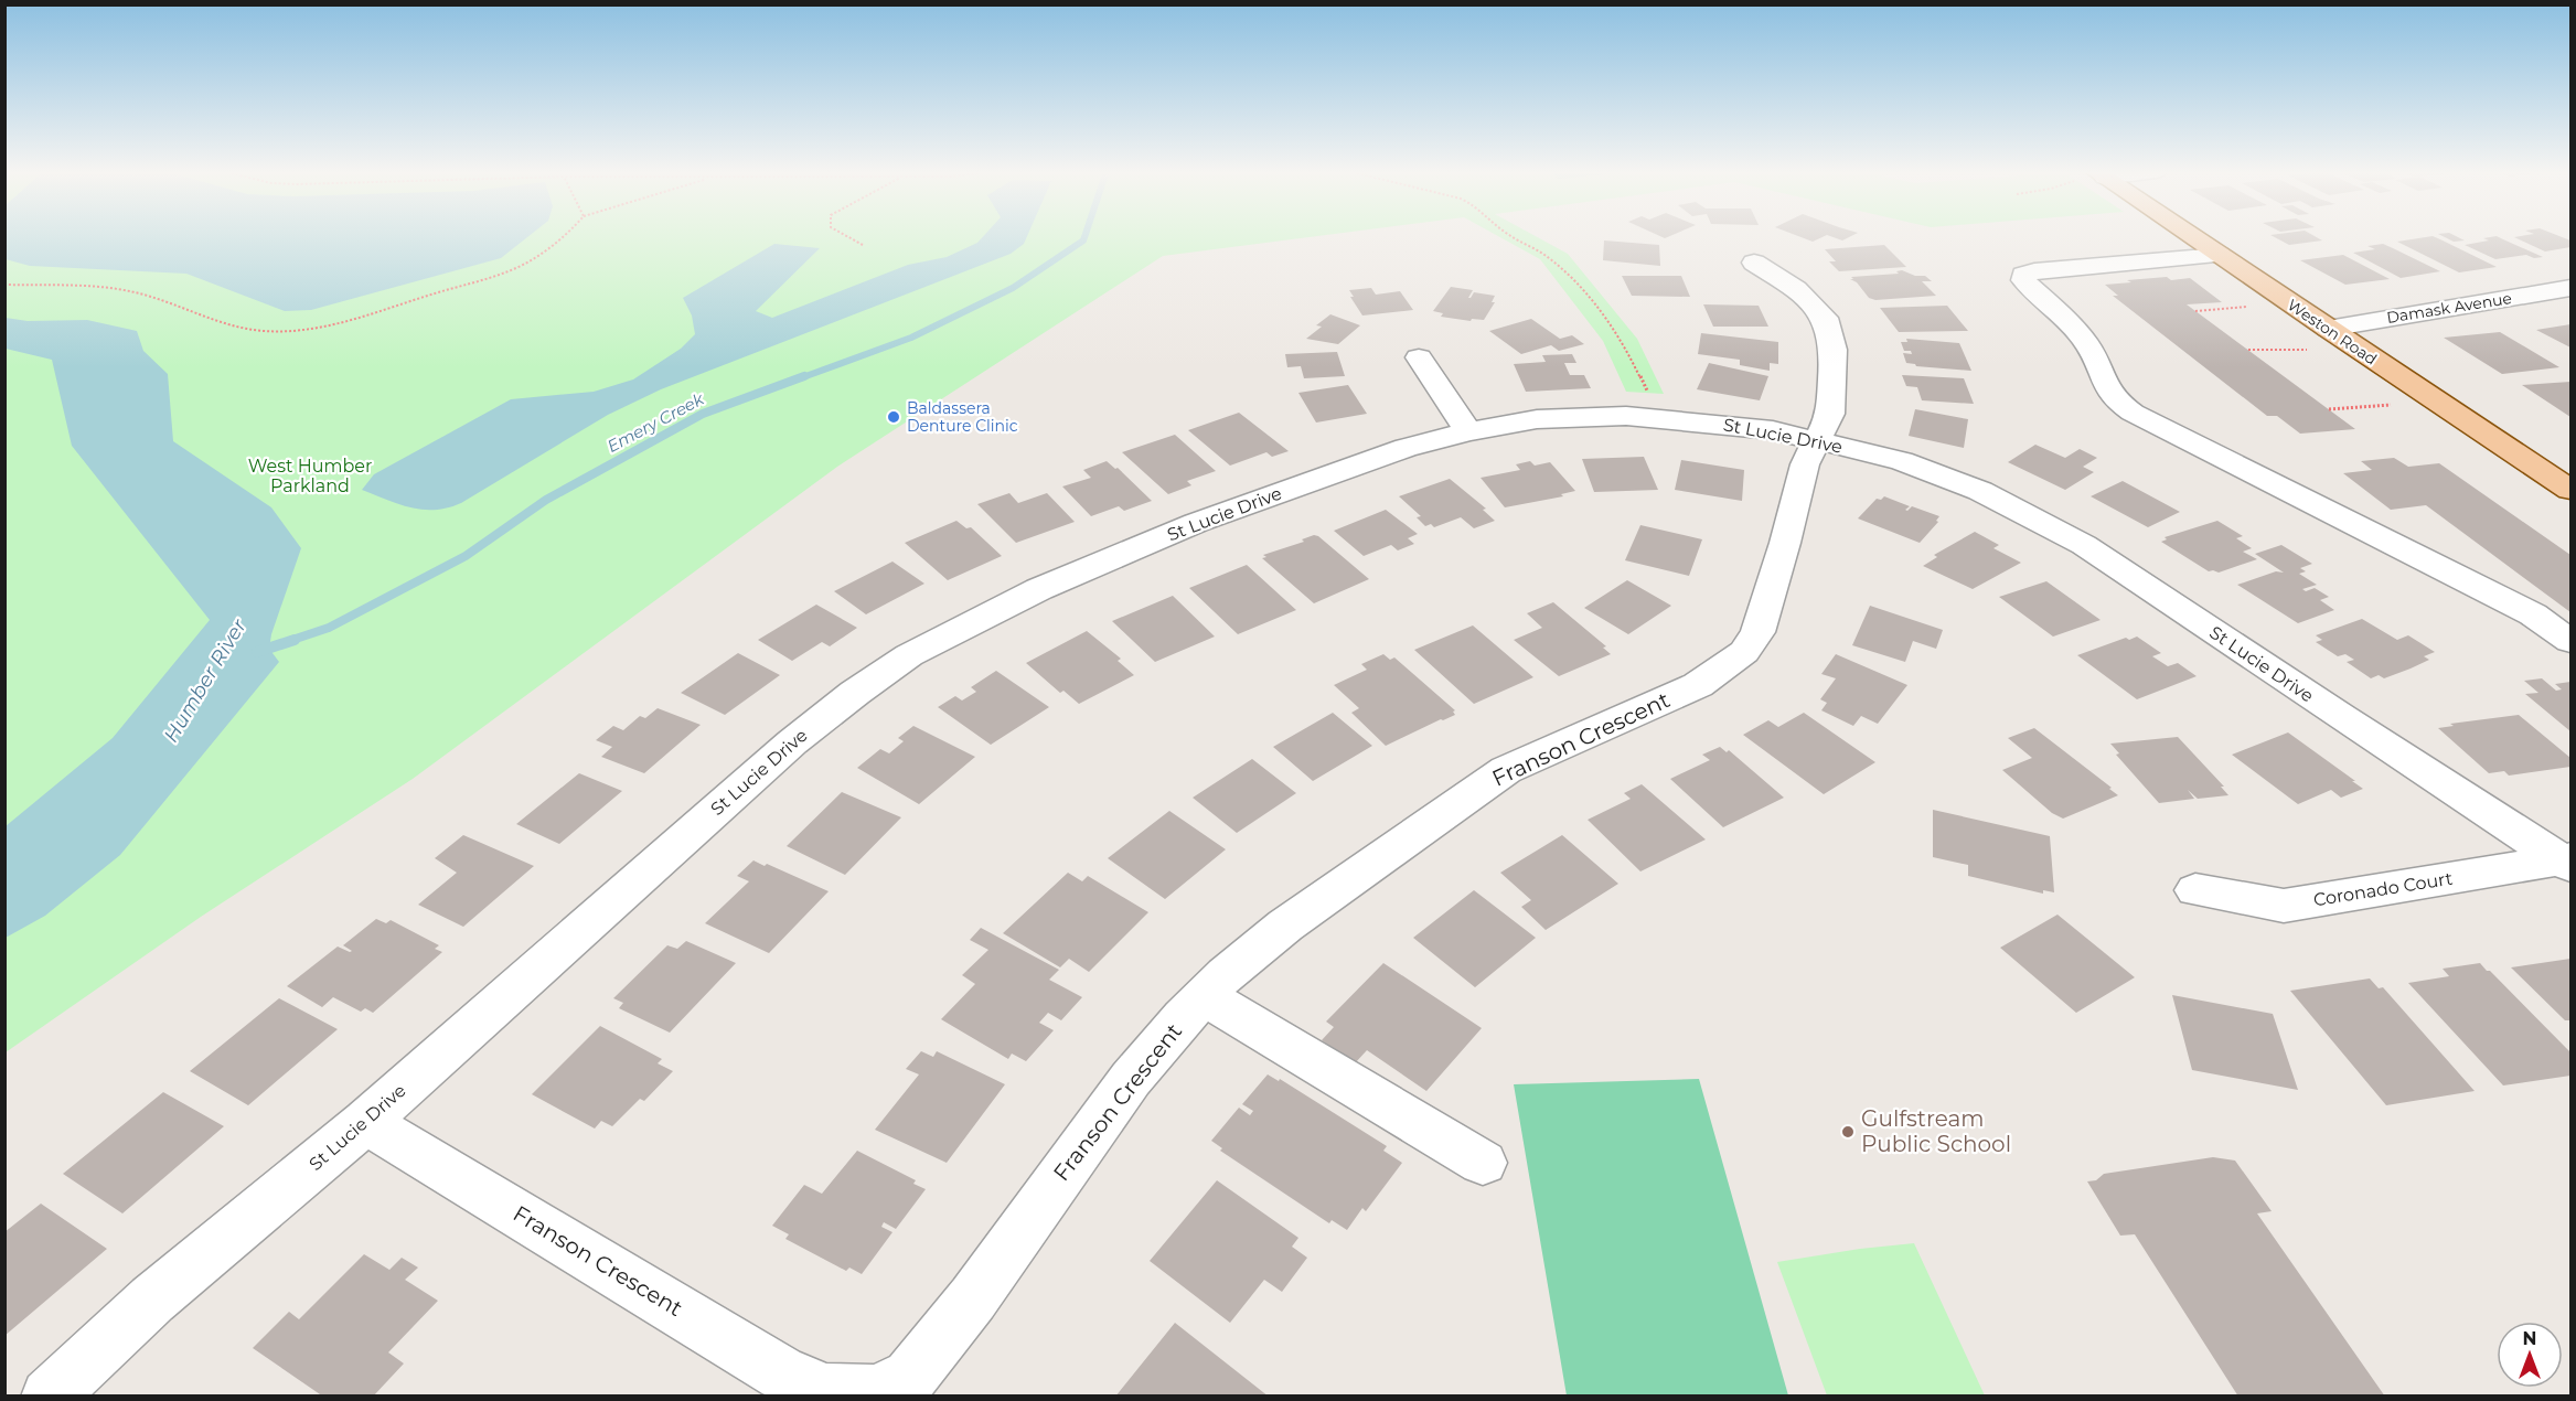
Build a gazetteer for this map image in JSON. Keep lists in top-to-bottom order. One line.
{"streets":{"main road":["Weston Road"],"street":["Damask Avenue","St Lucie Drive","Franson Crescent","Coronado Court"]},"crossings":[["Damask Avenue","Weston Road"],["St Lucie Drive","Franson Crescent"],["St Lucie Drive","Coronado Court"]],"water":["Emery Creek","Humber River"],"parks":["West Humber Parkland"],"places":["Baldassera Denture Clinic","Gulfstream Public School"],"north":"top"}
